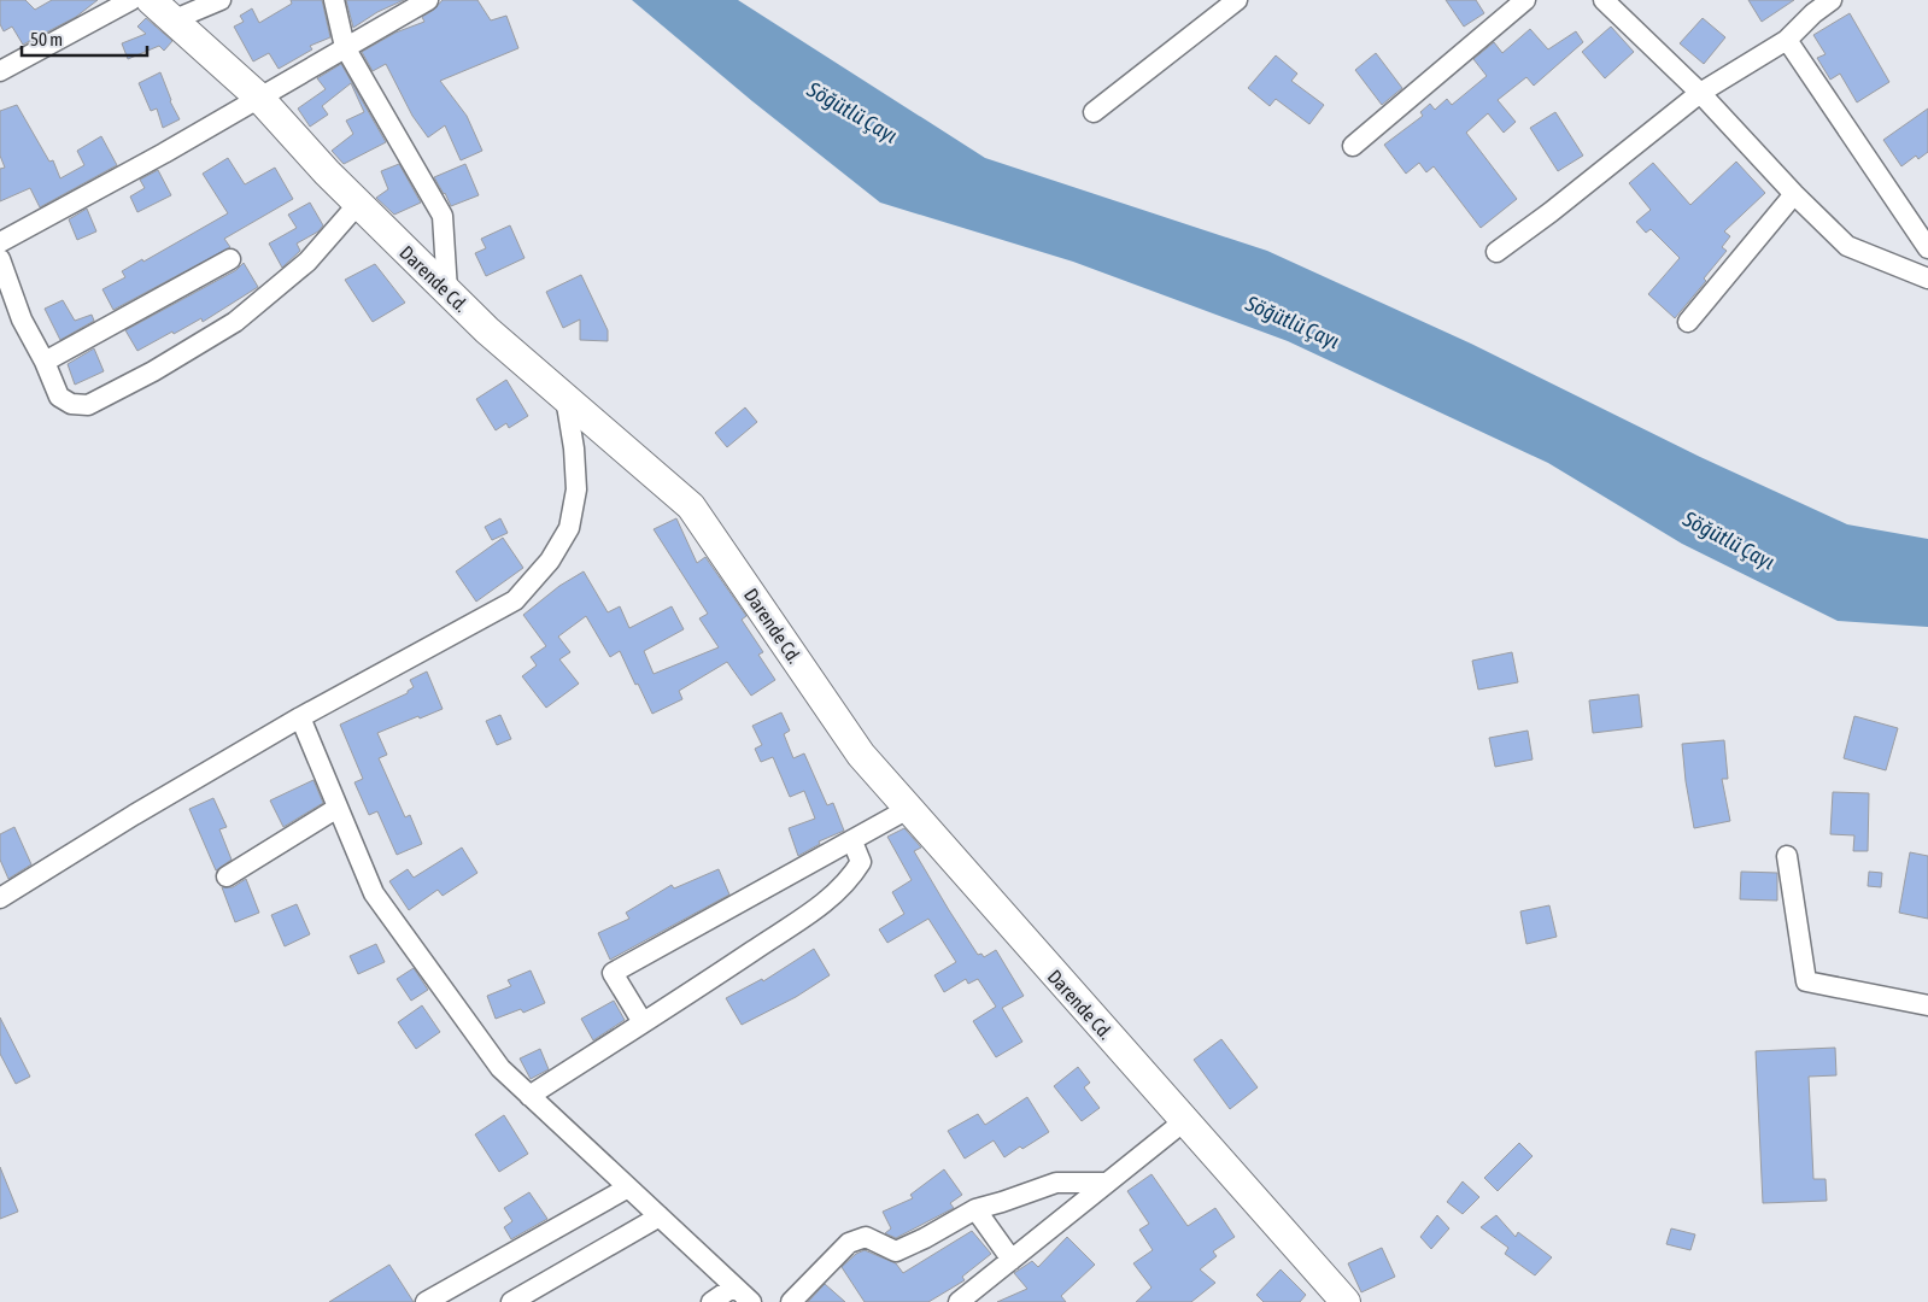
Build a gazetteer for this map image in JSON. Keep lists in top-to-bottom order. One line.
{"streets":{"street":["Darende Cd."]},"water":["Söğütlü Çayı"],"scale_bar":"50 m"}
